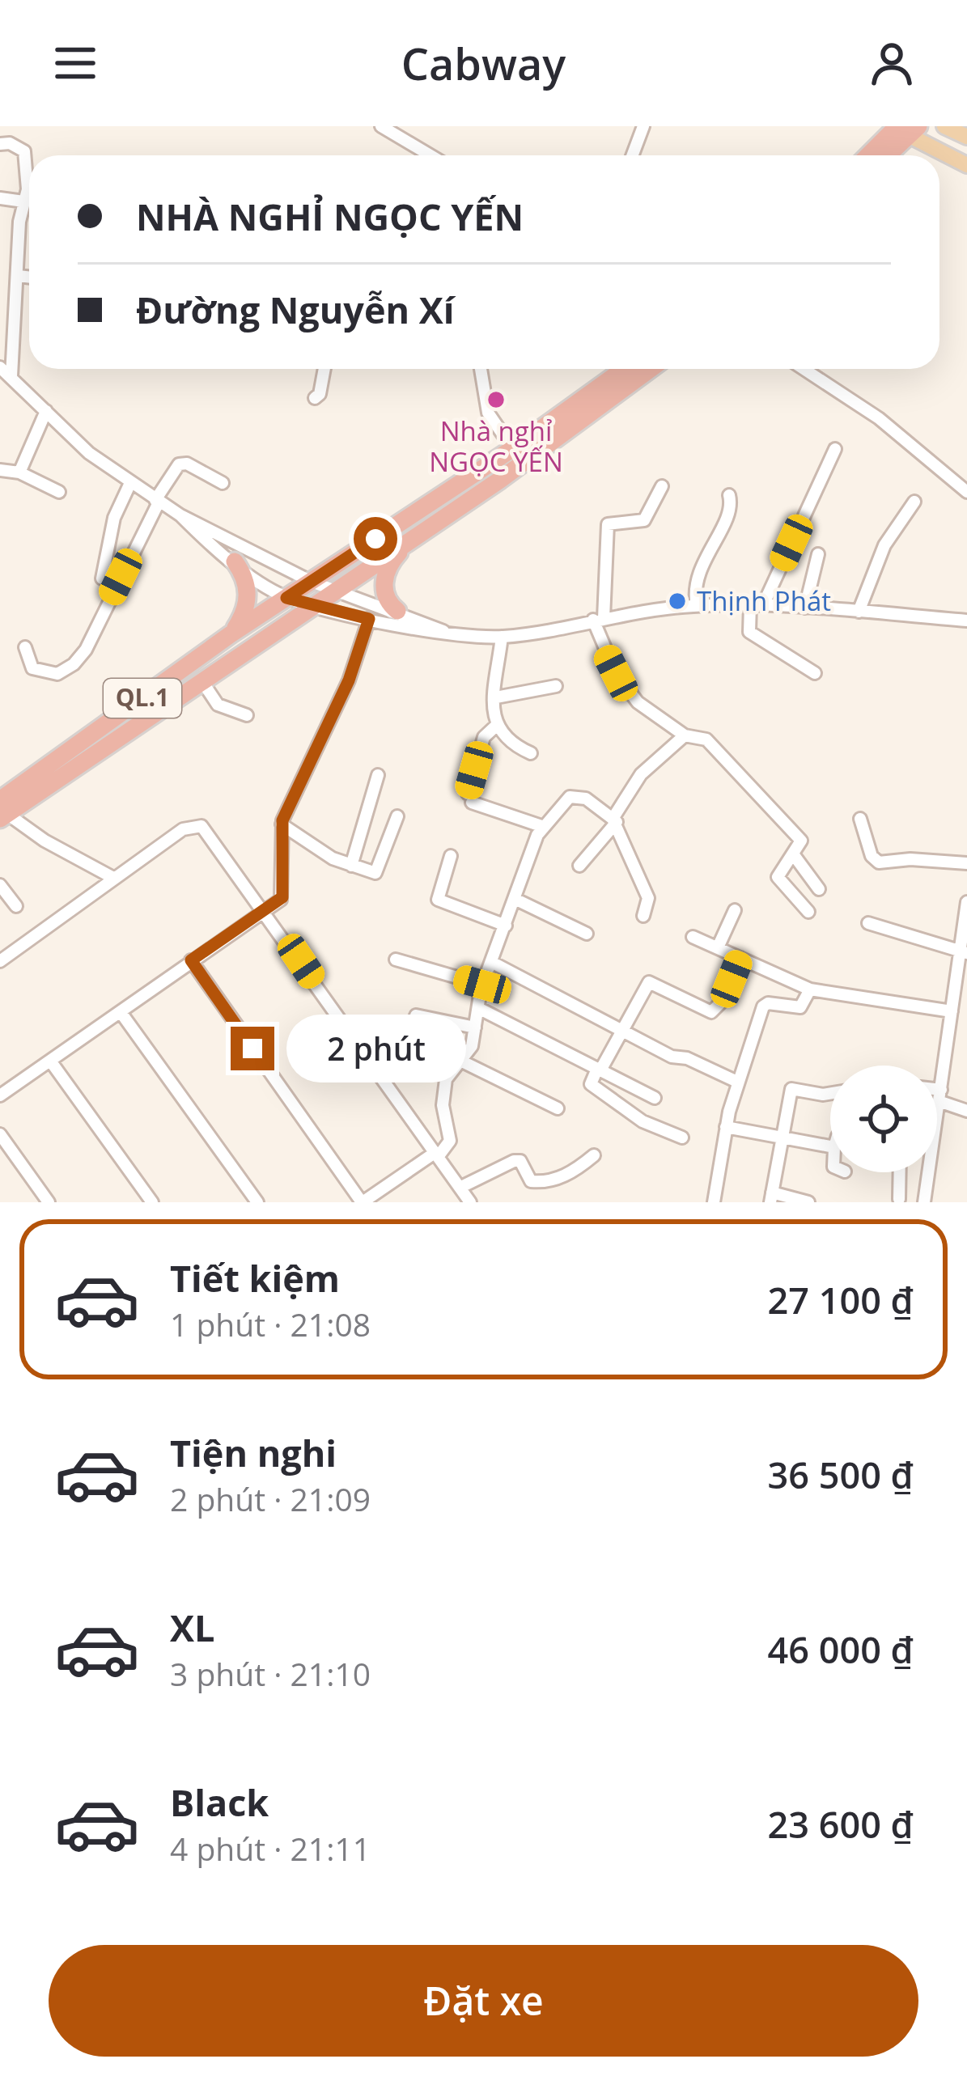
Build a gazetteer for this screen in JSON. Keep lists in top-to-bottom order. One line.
{"streets":{"highway":["QL.1"]},"places":["Nhà nghỉ NGỌC YẾN","Thịnh Phát"],"page":{"header":"Cabway","banner":["NHÀ NGHỈ NGỌC YẾN","Đường Nguyễn Xí"],"bubble":"2 phút","list":[{"name":"Tiết kiệm","note":"1 phút · 21:08","value":"27 100 ₫"},{"name":"Tiện nghi","note":"2 phút · 21:09","value":"36 500 ₫"},{"name":"XL","note":"3 phút · 21:10","value":"46 000 ₫"},{"name":"Black","note":"4 phút · 21:11","value":"23 600 ₫"}],"buttons":"Đặt xe"}}
